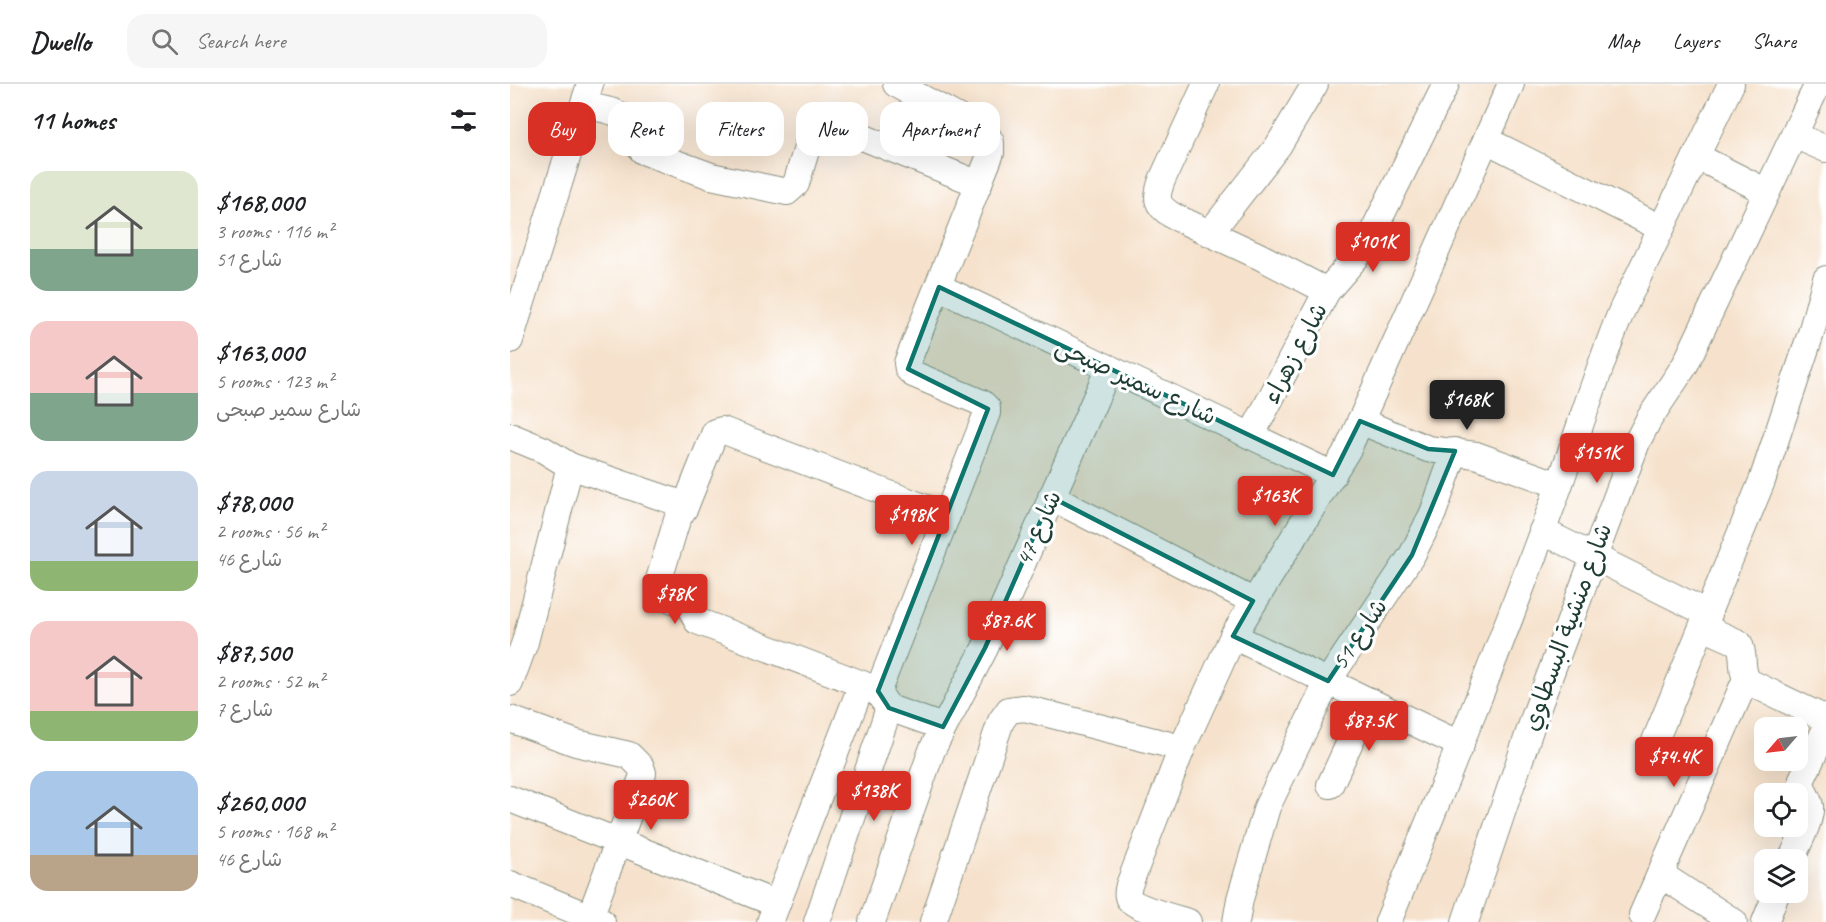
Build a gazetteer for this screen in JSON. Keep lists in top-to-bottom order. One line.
{"streets":{"street":["شارع زهراء","شارع سمير صبحى","شارع 47","شارع منشية البسطاوي","شارع 51"]},"crossings":[["شارع زهراء","شارع سمير صبحى"],["شارع سمير صبحى","شارع 47"]],"north":"bottom left","page":{"header":"Dwello","search":"Search here","nav":["Map","Layers","Share"],"heading":"11 homes","chip":["Buy","Rent","Filters","New","Apartment"],"list":[{"name":"$168,000","note":"3 rooms · 116 m² · شارع 51"},{"name":"$163,000","note":"5 rooms · 123 m² · شارع سمير صبحى"},{"name":"$78,000","note":"2 rooms · 56 m² · شارع 46"},{"name":"$87,500","note":"2 rooms · 52 m² · شارع 7"},{"name":"$260,000","note":"5 rooms · 168 m² · شارع 46"}],"price":["$101K","$168K","$151K","$163K","$198K","$78K","$87.6K","$87.5K","$74.4K","$138K","$260K"]}}
